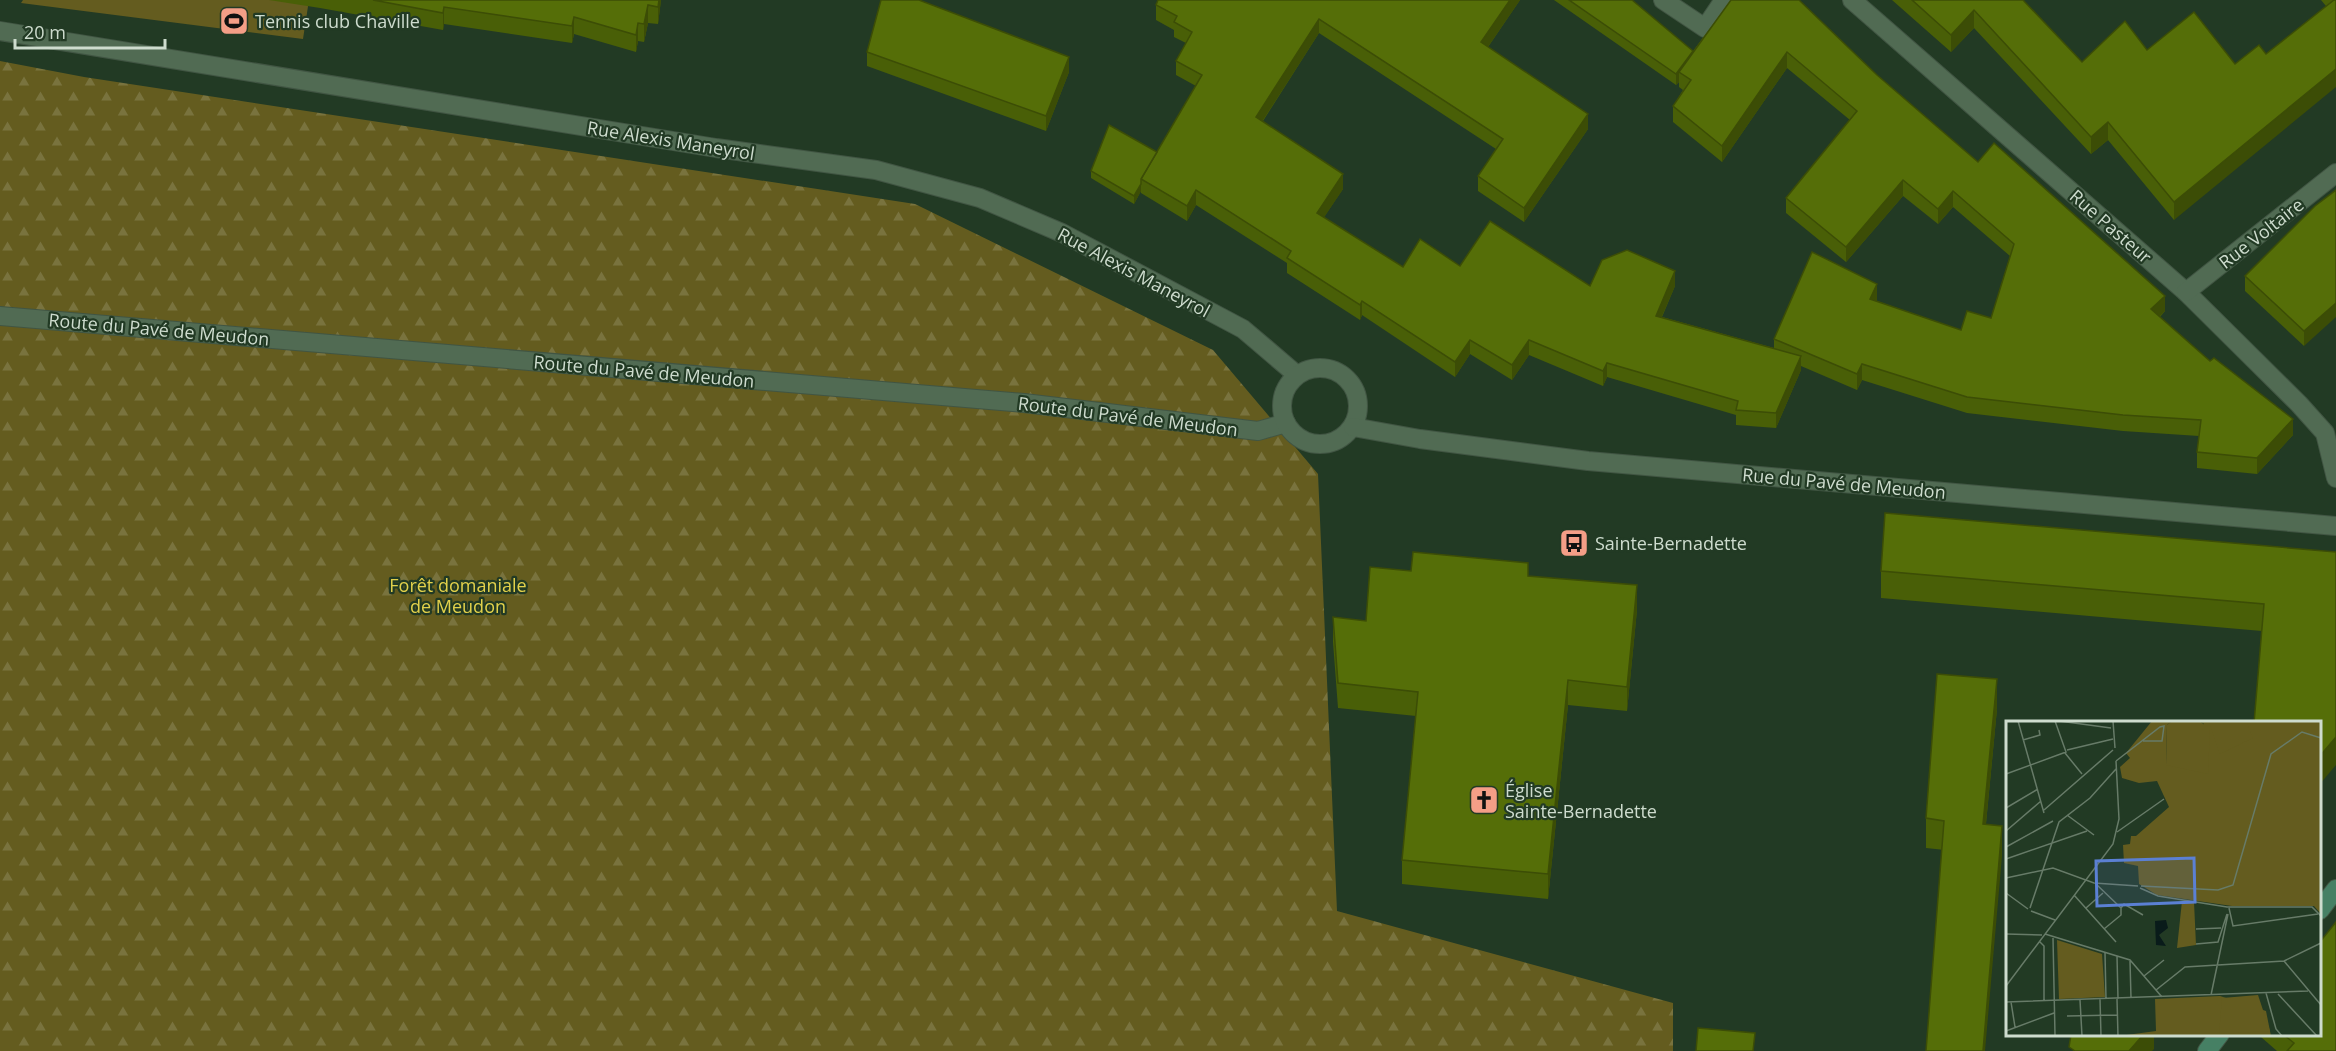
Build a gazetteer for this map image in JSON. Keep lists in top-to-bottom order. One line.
{"streets":{"street":["Rue Alexis Maneyrol","Rue Pasteur","Rue Voltaire","Route du Pavé de Meudon","Rue du Pavé de Meudon"]},"crossings":[["Rue Alexis Maneyrol","Route du Pavé de Meudon"],["Rue Alexis Maneyrol","Rue du Pavé de Meudon"],["Rue Pasteur","Rue Voltaire"],["Route du Pavé de Meudon","Rue du Pavé de Meudon"]],"parks":["Forêt domaniale de Meudon"],"places":{"sports":["Tennis club Chaville"],"bus stop":["Sainte-Bernadette"],"church":["Église Sainte-Bernadette"]},"scale_bar":"20 m"}
